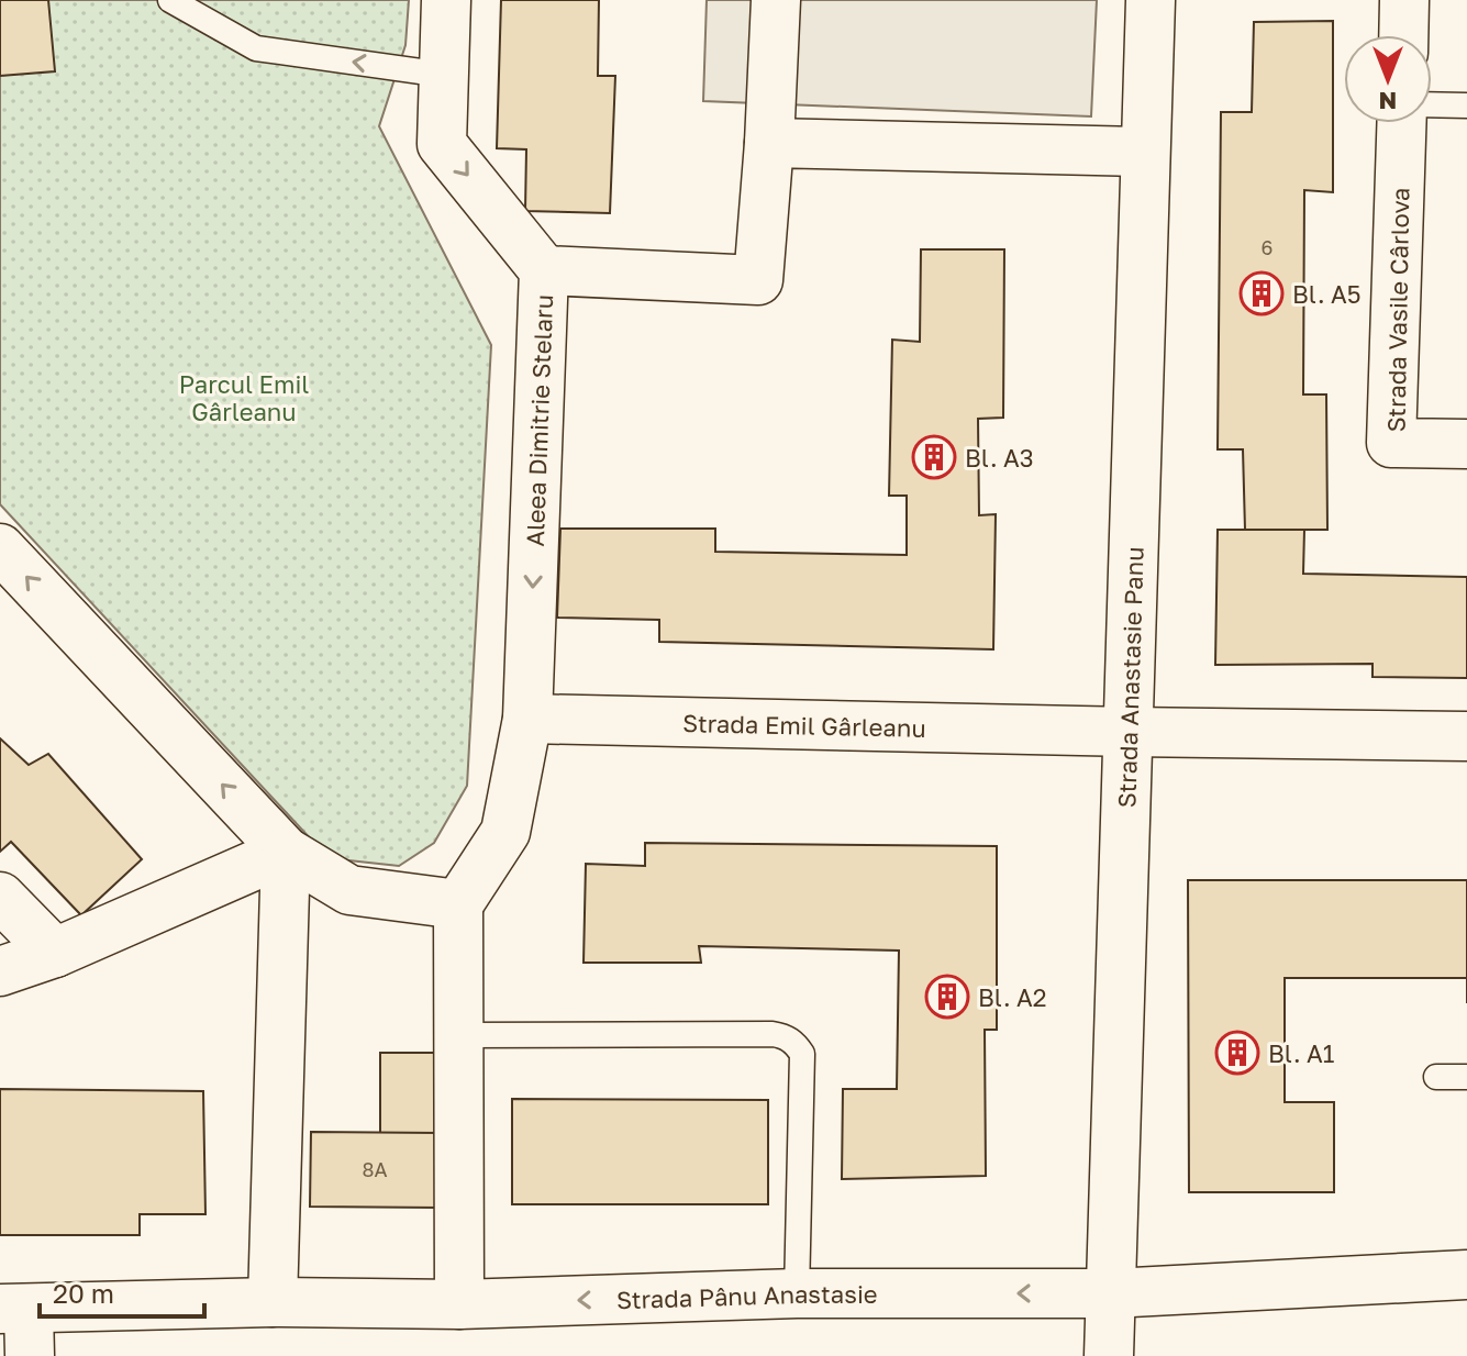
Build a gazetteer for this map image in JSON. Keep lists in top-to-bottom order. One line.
{"streets":{"street":["Strada Vasile Cârlova","Aleea Dimitrie Stelaru","Strada Anastasie Panu","Strada Emil Gârleanu","Strada Pânu Anastasie"]},"crossings":[["Aleea Dimitrie Stelaru","Strada Emil Gârleanu"],["Strada Anastasie Panu","Strada Emil Gârleanu"],["Strada Anastasie Panu","Strada Pânu Anastasie"]],"one_way":["Aleea Dimitrie Stelaru","Strada Pânu Anastasie"],"parks":["Parcul Emil Gârleanu"],"places":{"building":["Bl. A5","Bl. A3","Bl. A2","Bl. A1"]},"house_numbers":["6","8A"],"scale_bar":"20 m","north":"bottom"}
